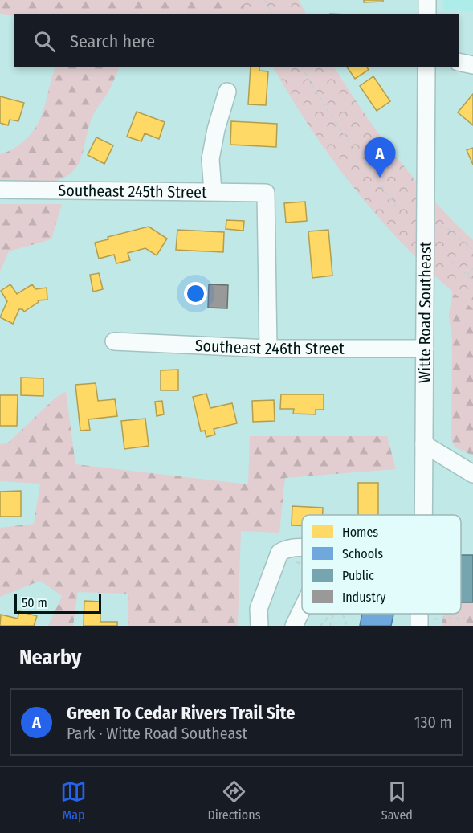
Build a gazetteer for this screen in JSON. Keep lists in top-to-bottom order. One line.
{"streets":{"street":["Southeast 245th Street","Witte Road Southeast","Southeast 246th Street"]},"crossings":[["Southeast 245th Street","Southeast 246th Street"],["Witte Road Southeast","Southeast 246th Street"]],"legend":["Homes","Schools","Public","Industry"],"scale_bar":"50 m","page":{"search":"Search here","pins":"A","scale":"50 m","heading":"Nearby","list":[{"mark":"A","name":"Green To Cedar Rivers Trail Site","note":"Park · Witte Road Southeast","value":"130 m"}],"nav":["Map","Directions","Saved"]}}
